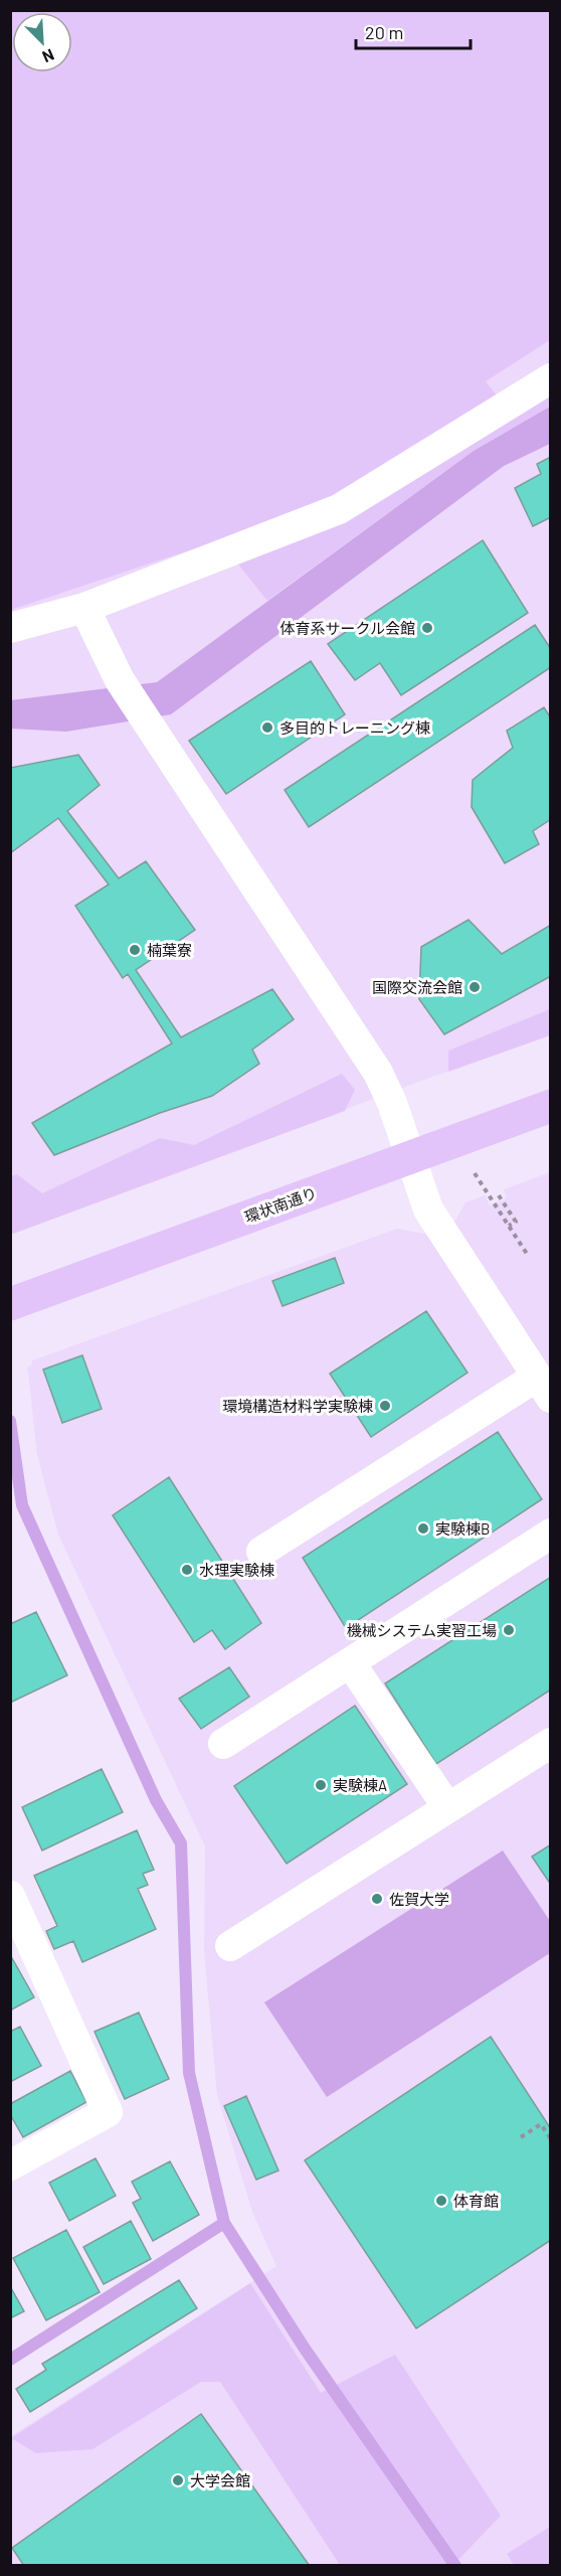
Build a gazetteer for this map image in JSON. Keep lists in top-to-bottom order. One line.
{"streets":{"highway":["環状南通り"]},"places":["体育系サークル会館","多目的トレーニング棟","楠葉寮","国際交流会館","環境構造材料学実験棟","実験棟B","水理実験棟","機械システム実習工場","実験棟A","佐賀大学","体育館","大学会館"],"scale_bar":"20 m","north":"bottom right"}
